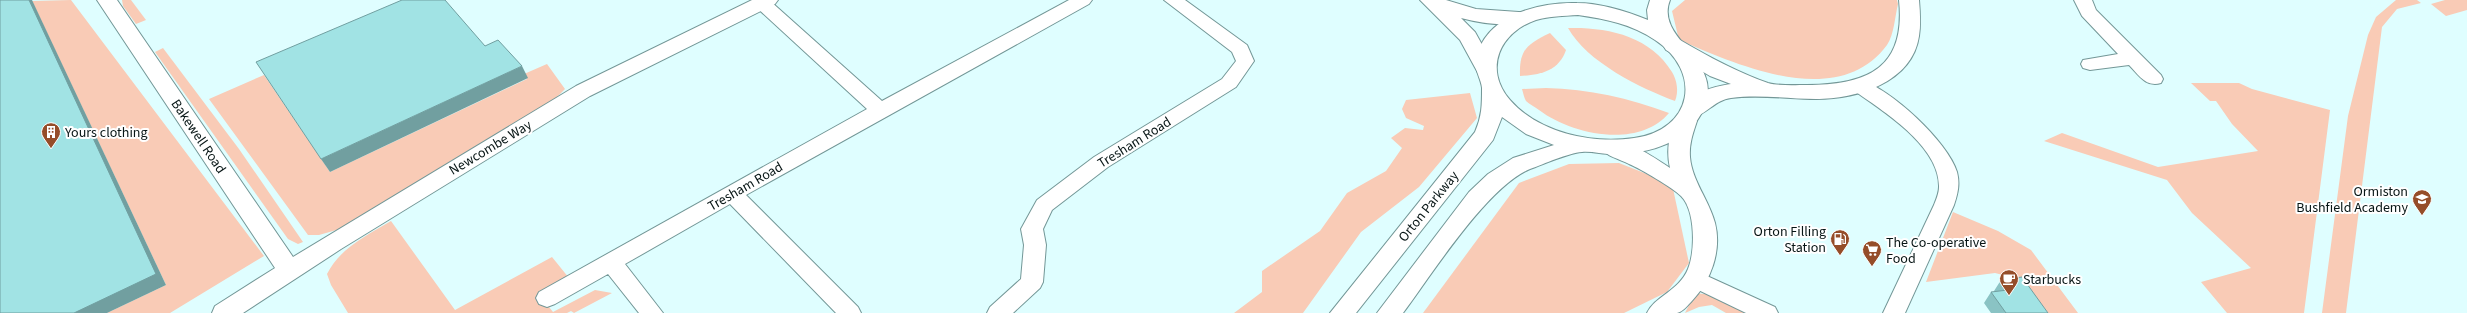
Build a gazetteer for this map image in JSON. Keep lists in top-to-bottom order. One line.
{"streets":{"street":["Bakewell Road","Tresham Road","Newcombe Way","Orton Parkway"]},"crossings":[["Bakewell Road","Newcombe Way"]],"places":{"building":["Yours clothing"],"school or university":["Ormiston Bushfield Academy"],"fuel station":["Orton Filling Station"],"supermarket":["The Co-operative Food"],"cafe":["Starbucks"]}}
